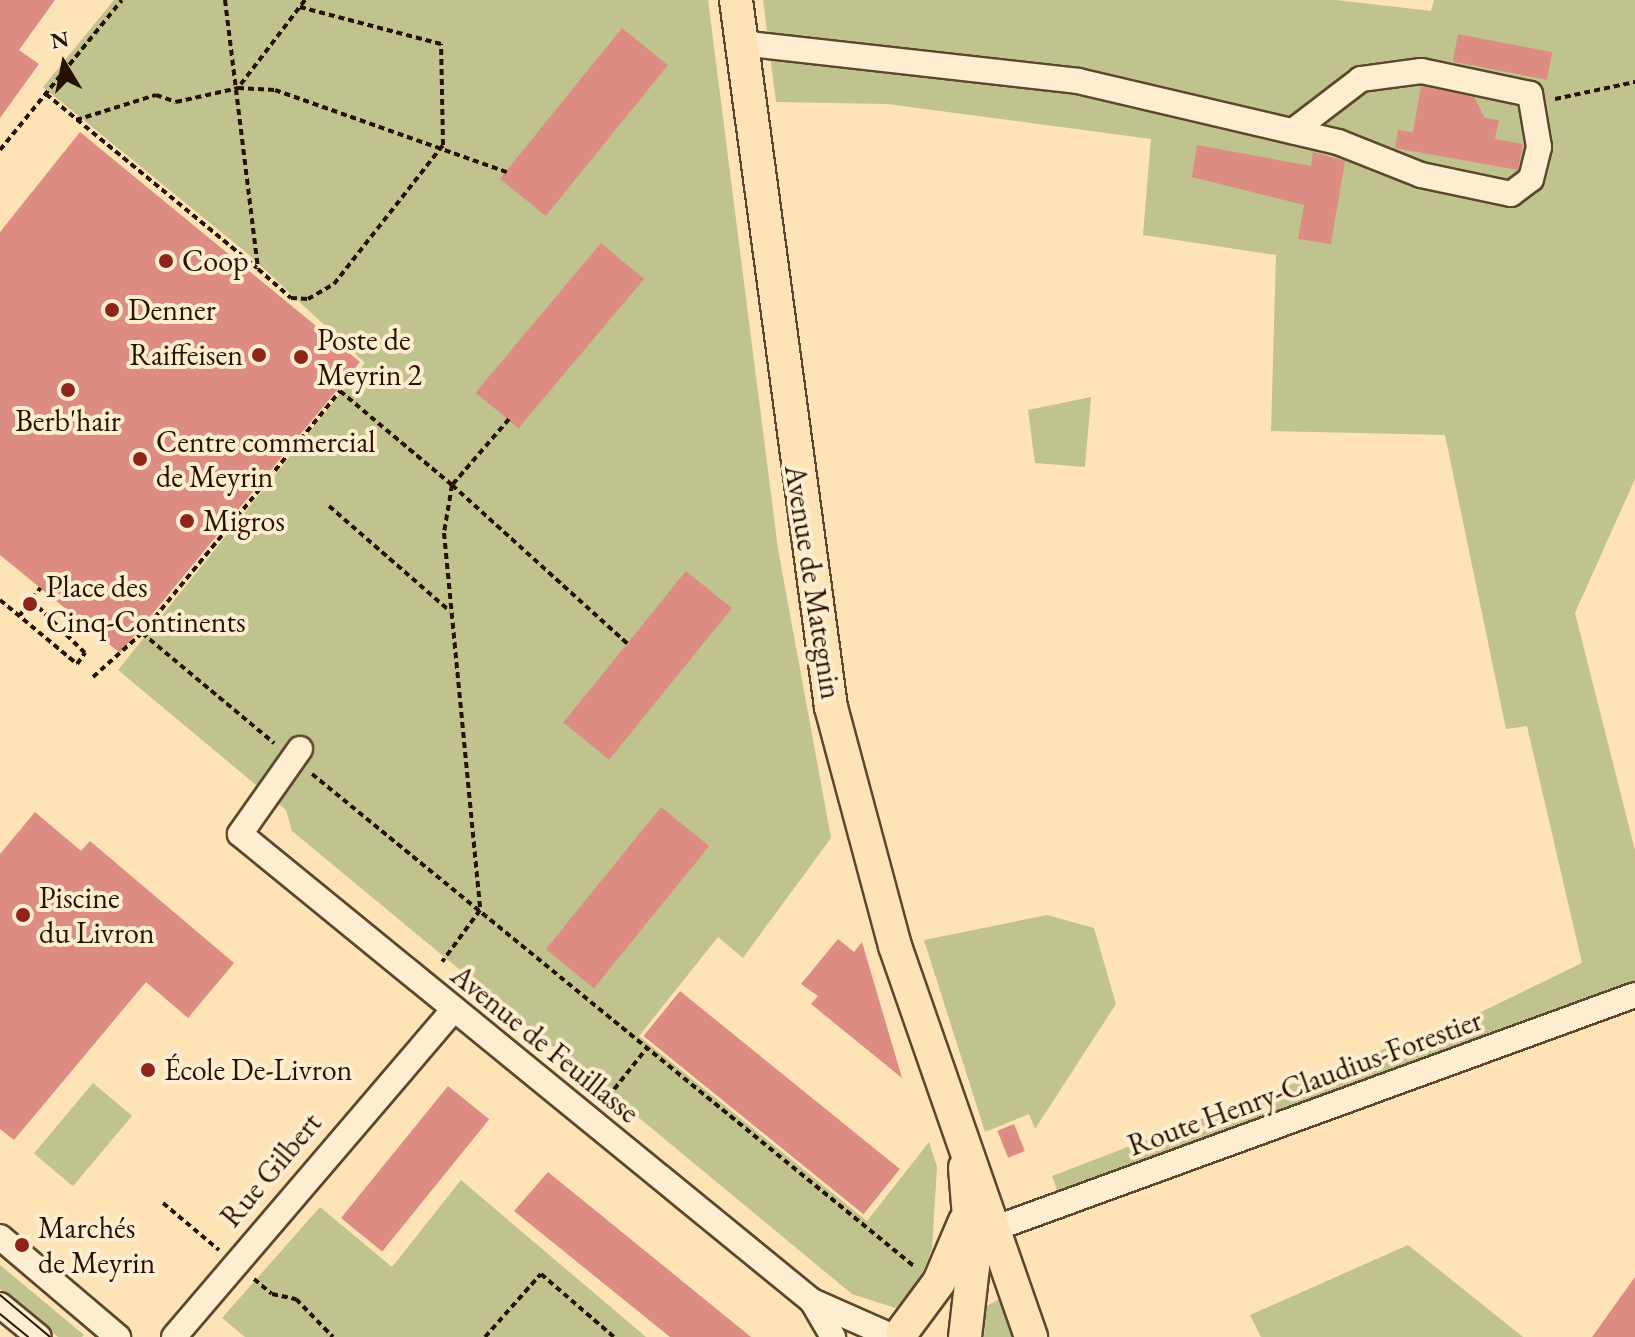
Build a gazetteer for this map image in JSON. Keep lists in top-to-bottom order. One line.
{"streets":{"main road":["Avenue de Mategnin"],"street":["Avenue de Feuillasse","Route Henry-Claudius-Forestier","Rue Gilbert"]},"crossings":[["Avenue de Mategnin","Avenue de Feuillasse"],["Avenue de Mategnin","Route Henry-Claudius-Forestier"],["Avenue de Feuillasse","Rue Gilbert"]],"places":["Coop","Denner","Raiffeisen","Poste de Meyrin 2","Berb'hair","Centre commercial de Meyrin","Migros","Place des Cinq-Continents","Piscine du Livron","École De-Livron","Marchés de Meyrin"],"north":"top"}
